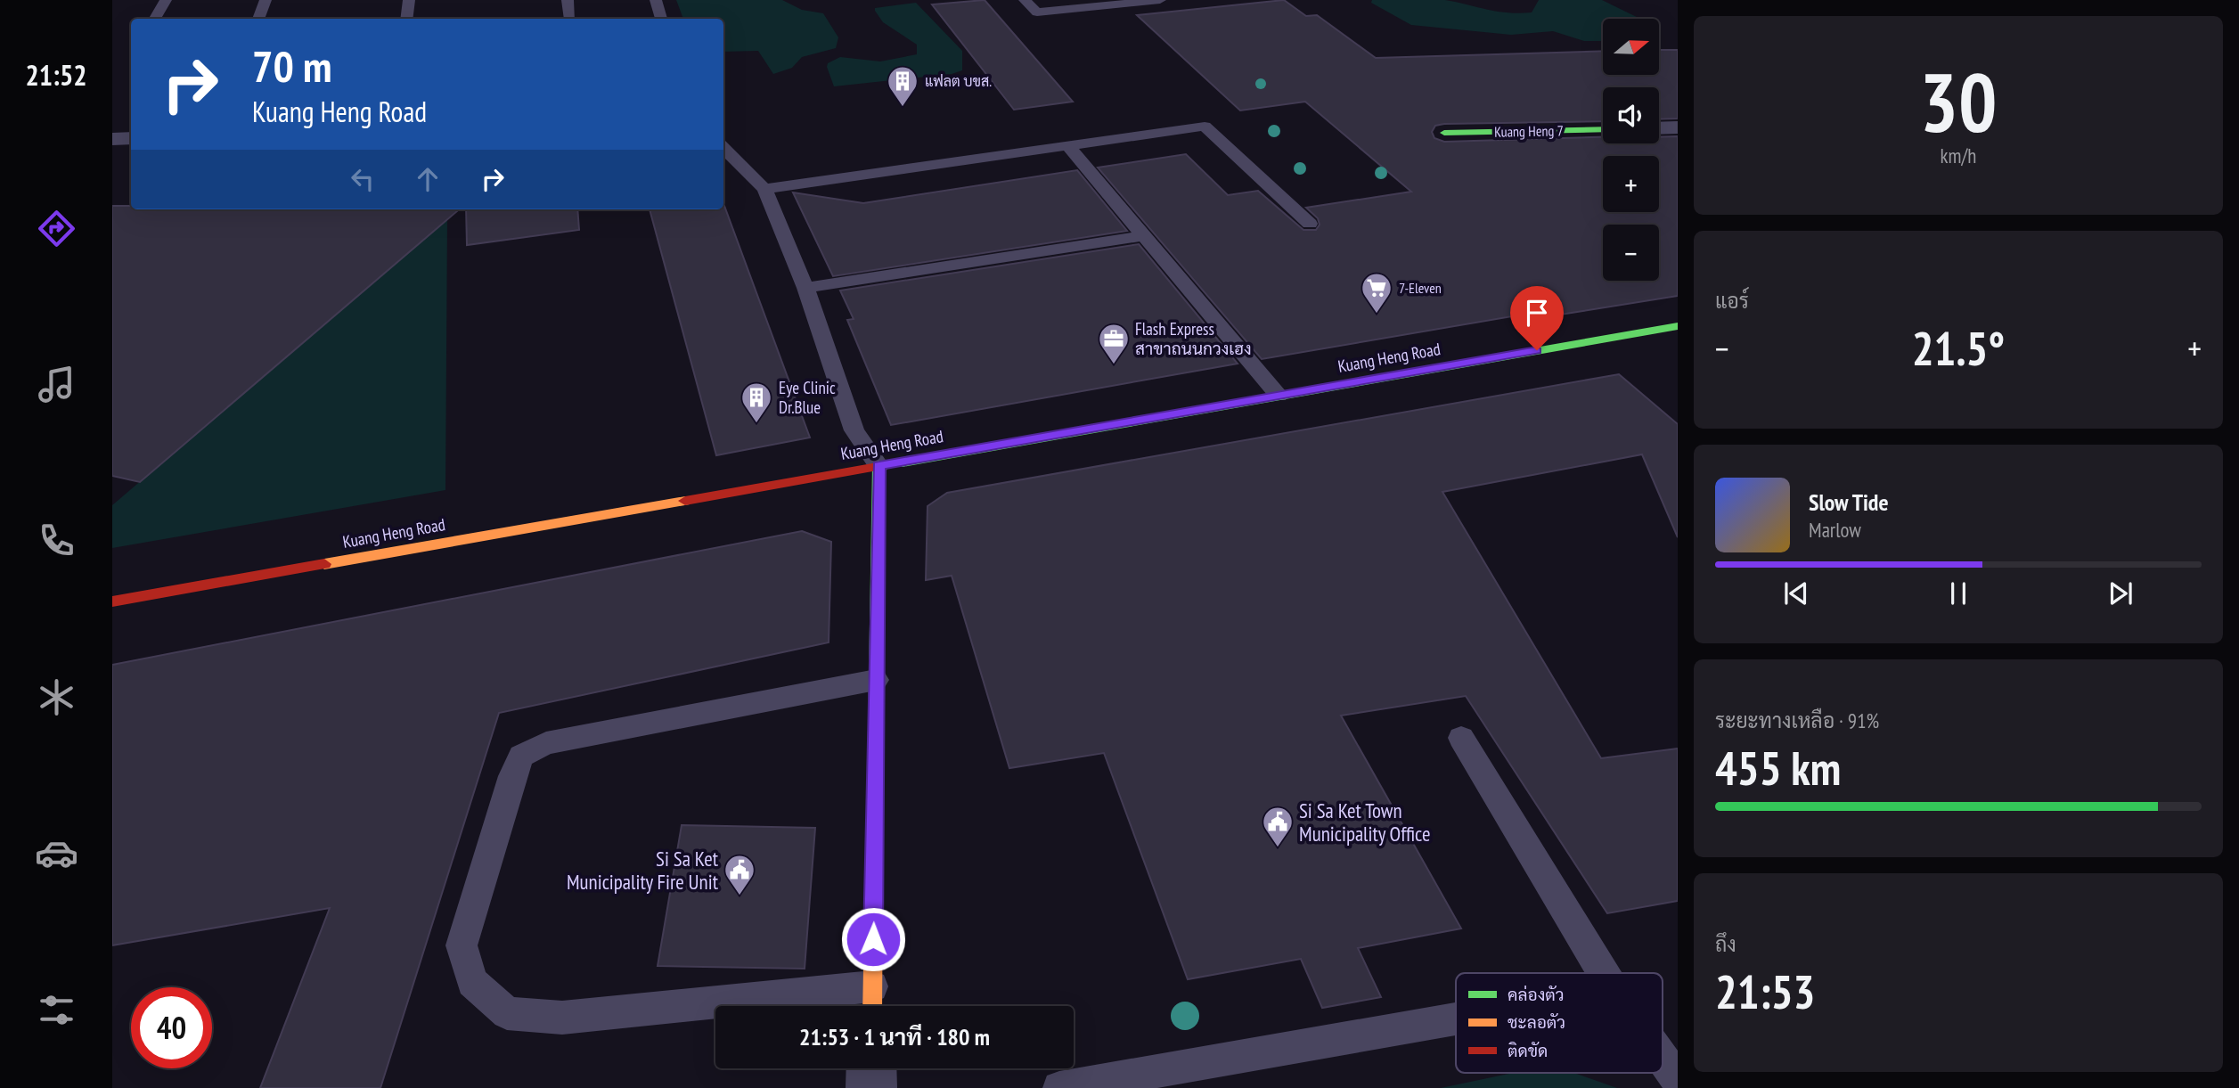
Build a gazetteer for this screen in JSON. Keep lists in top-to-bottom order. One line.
{"streets":{"street":["Kuang Heng 7","Kuang Heng Road"]},"places":{"building":["แฟลต บขส.","Eye Clinic Dr.Blue"],"supermarket":["7-Eleven"],"office":["Flash Express สาขาถนนกวงเฮง"],"public building":["Si Sa Ket Town Municipality Office","Si Sa Ket Municipality Fire Unit"]},"legend":["คล่องตัว","ชะลอตัว","ติดขัด"],"north":"right","page":{"tabs":"21:52","tile":[["30","km/h"],"แอร์",["ระยะทางเหลือ · 91%","455 km"],["ถึง","21:53"]],"map_buttons":["+","−"],"turn":["70 m","Kuang Heng Road"],"heat":["−","21.5°","+"],"song":["Slow Tide","Marlow"],"limit":"40","trip":"21:53 · 1 นาที · 180 m"}}
